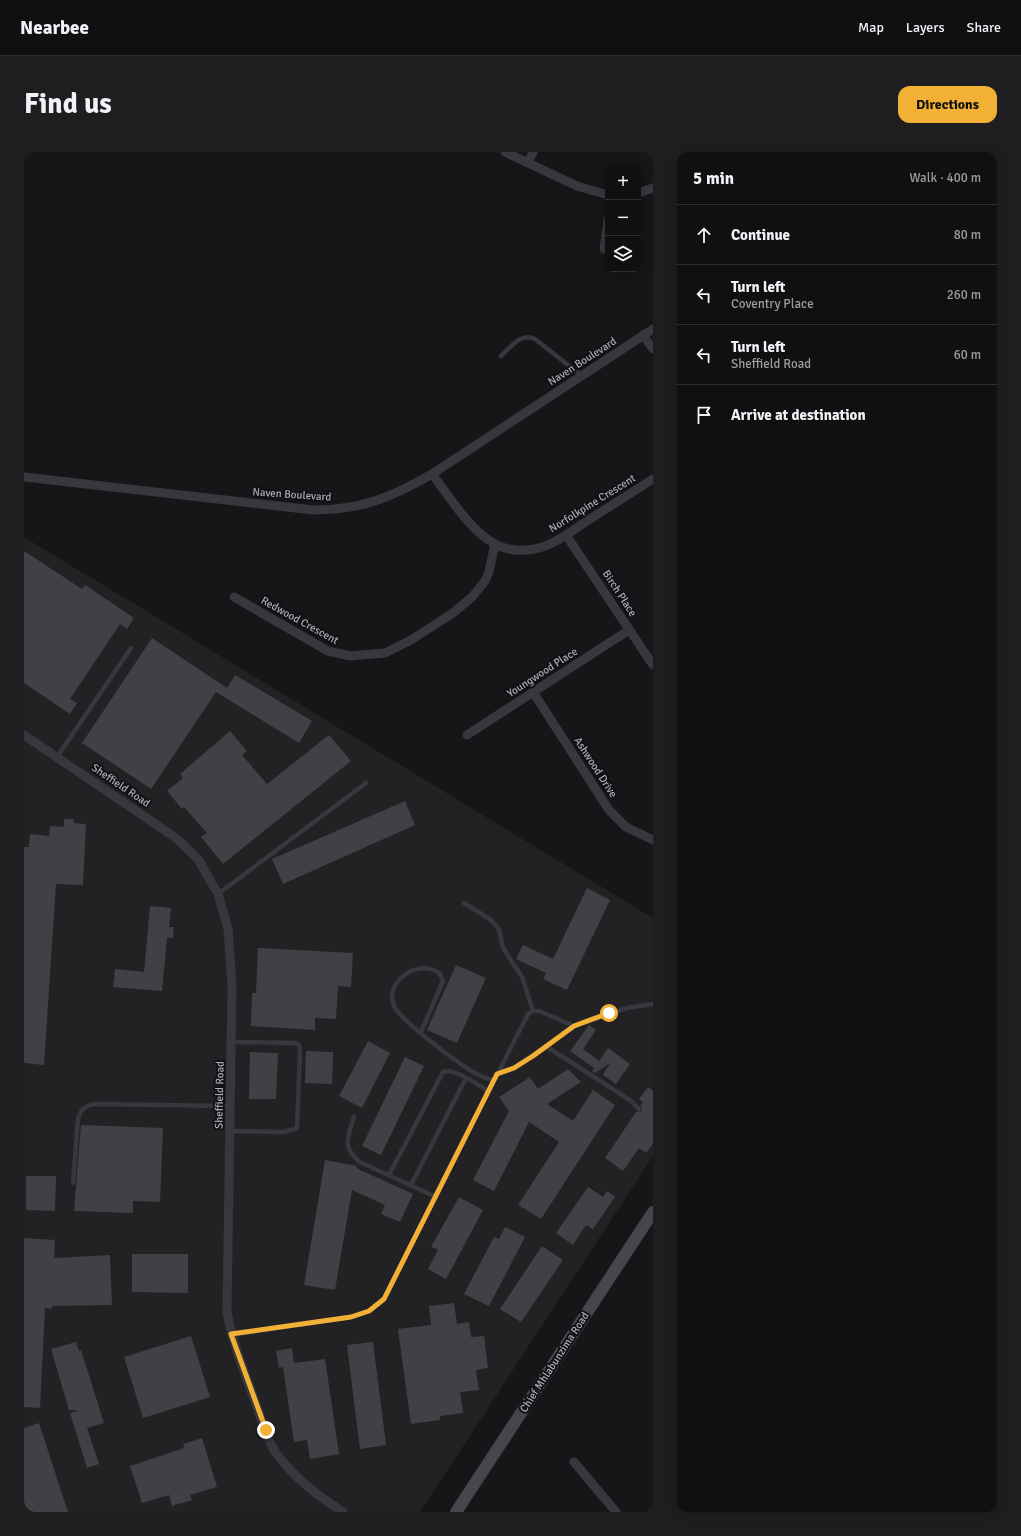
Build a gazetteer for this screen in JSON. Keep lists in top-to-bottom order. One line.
{"streets":{"main road":["Chief Mhlabunzima Road"],"street":["Naven Boulevard","Norfolkpine Crescent","Birch Place","Redwood Crescent","Youngwood Place","Ashwood Drive","Sheffield Road"]},"crossings":[["Naven Boulevard","Norfolkpine Crescent"],["Norfolkpine Crescent","Birch Place"],["Norfolkpine Crescent","Redwood Crescent"],["Birch Place","Youngwood Place"],["Youngwood Place","Ashwood Drive"]],"page":{"header":"Nearbee","nav":["Map","Layers","Share"],"buttons":"Directions","title":"Find us","heading":["5 min","Walk · 400 m"],"map_buttons":["+","−"],"list":[["Continue","80 m"],["Turn left","Coventry Place","260 m"],["Turn left","Sheffield Road","60 m"],"Arrive at destination"]}}
